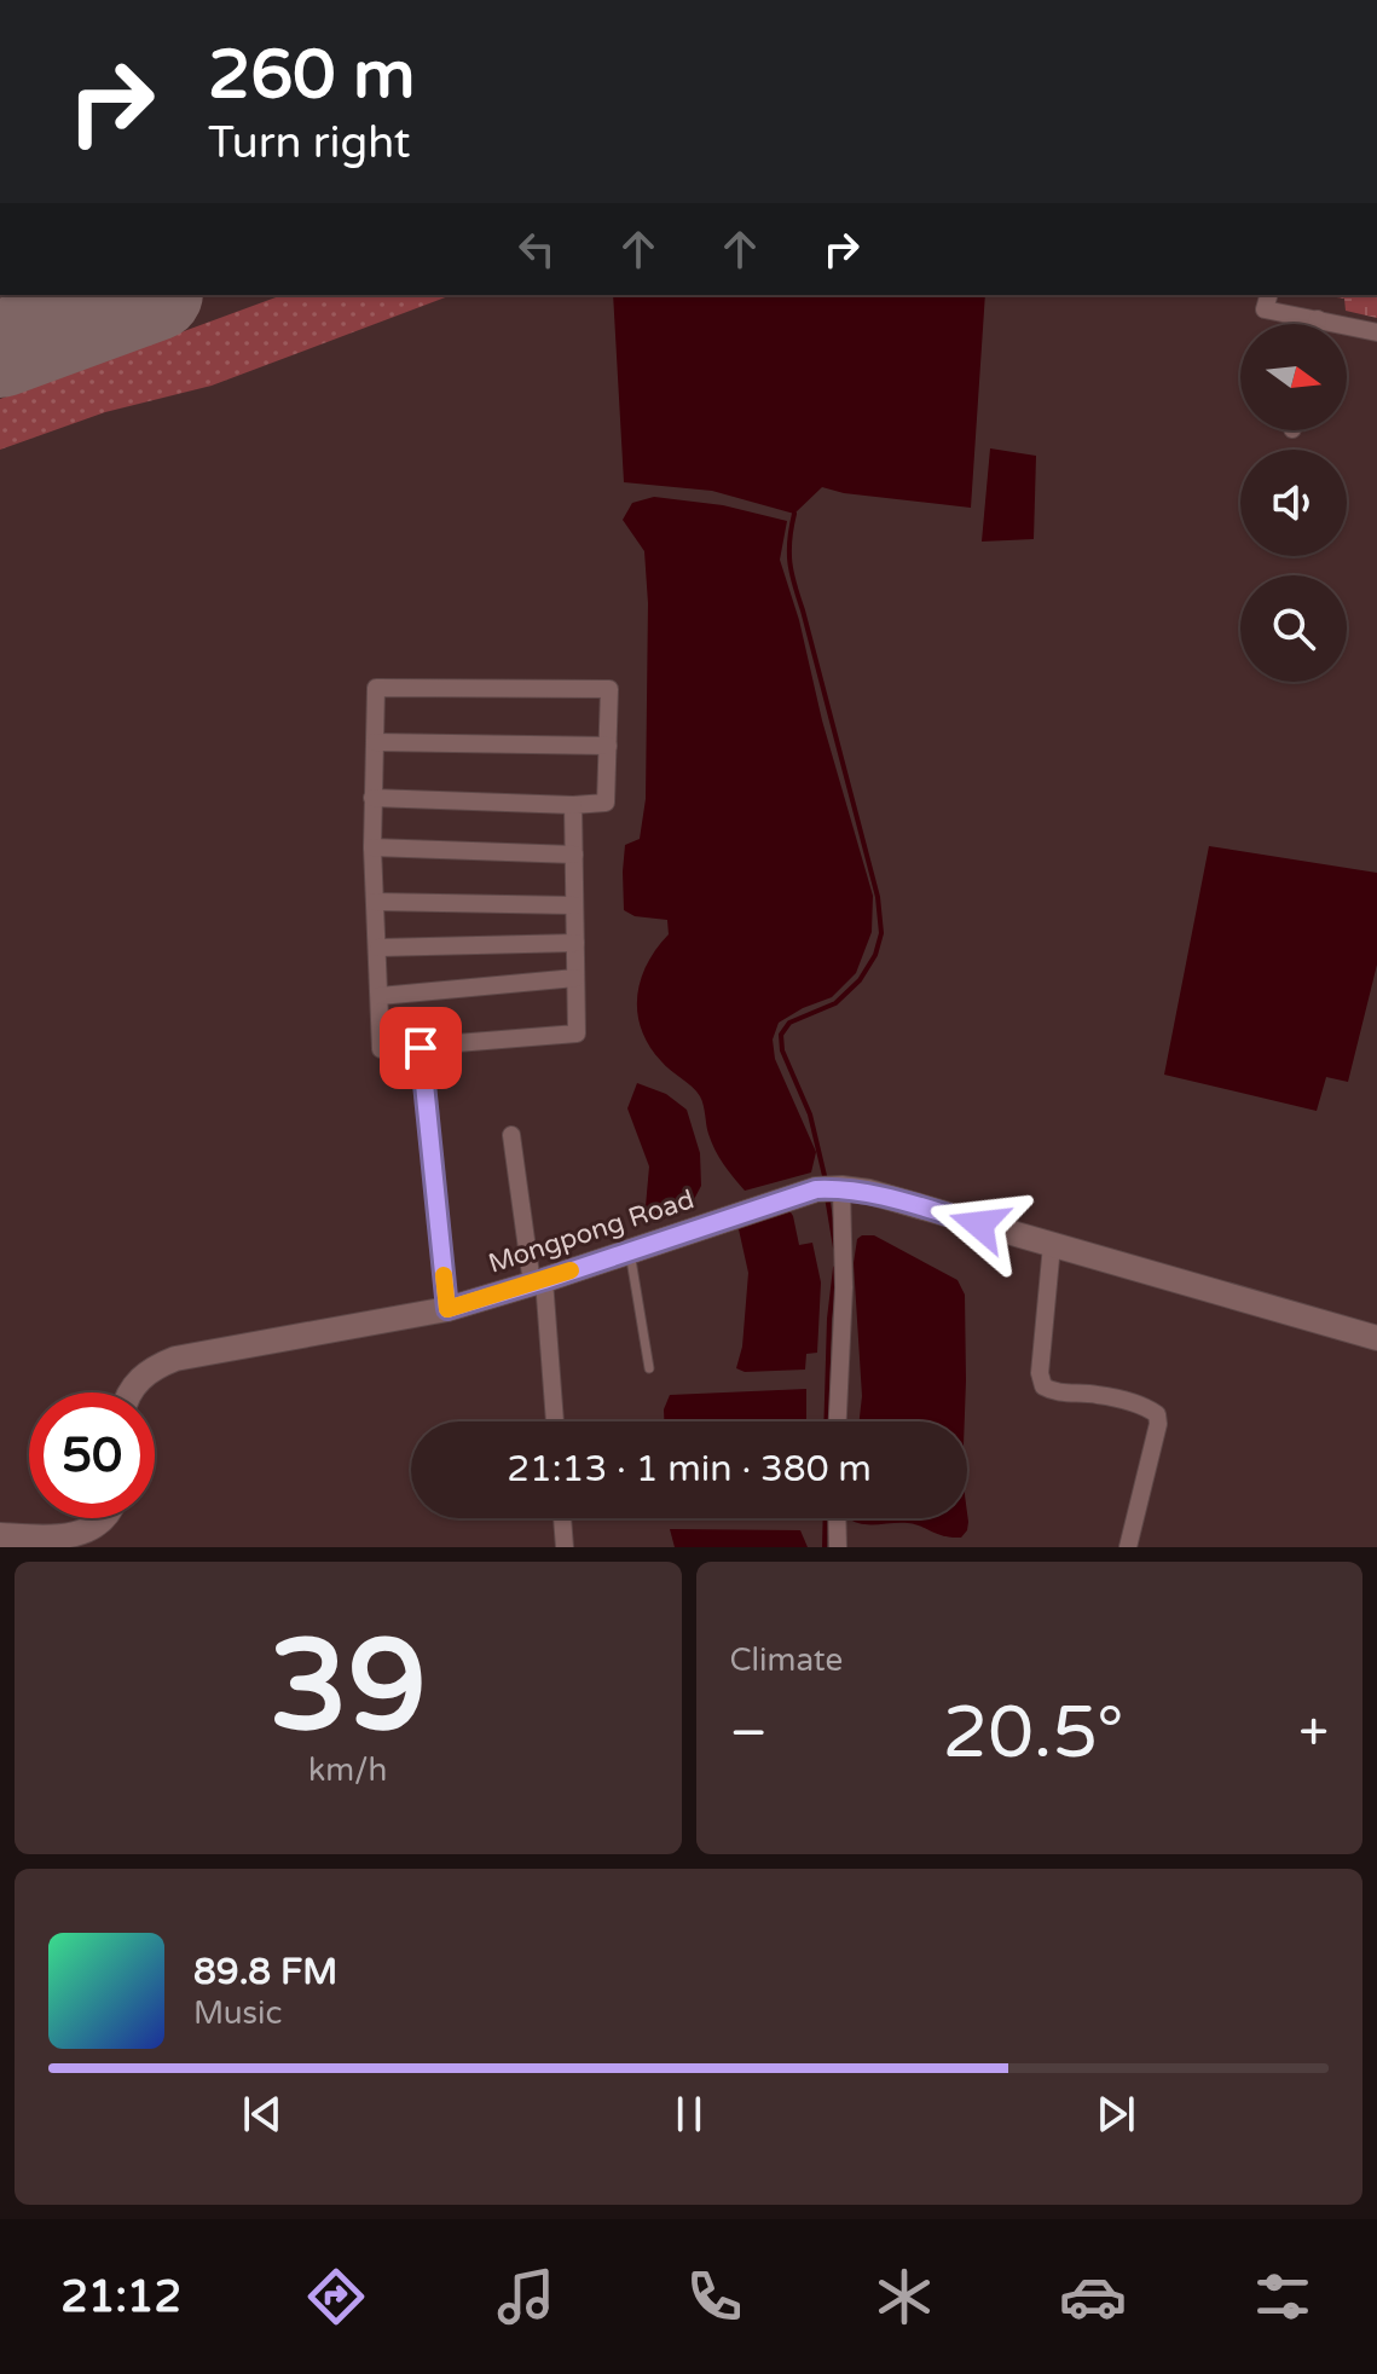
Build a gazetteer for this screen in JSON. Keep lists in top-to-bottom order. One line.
{"streets":{"main road":["Mongpong Road"]},"north":"right","page":{"turn":["260 m","Turn right"],"limit":"50","trip":"21:13 · 1 min · 380 m","tile":[["39","km/h"],"Climate"],"heat":["−","20.5°","+"],"song":["89.8 FM","Music"],"tabs":"21:12"}}
